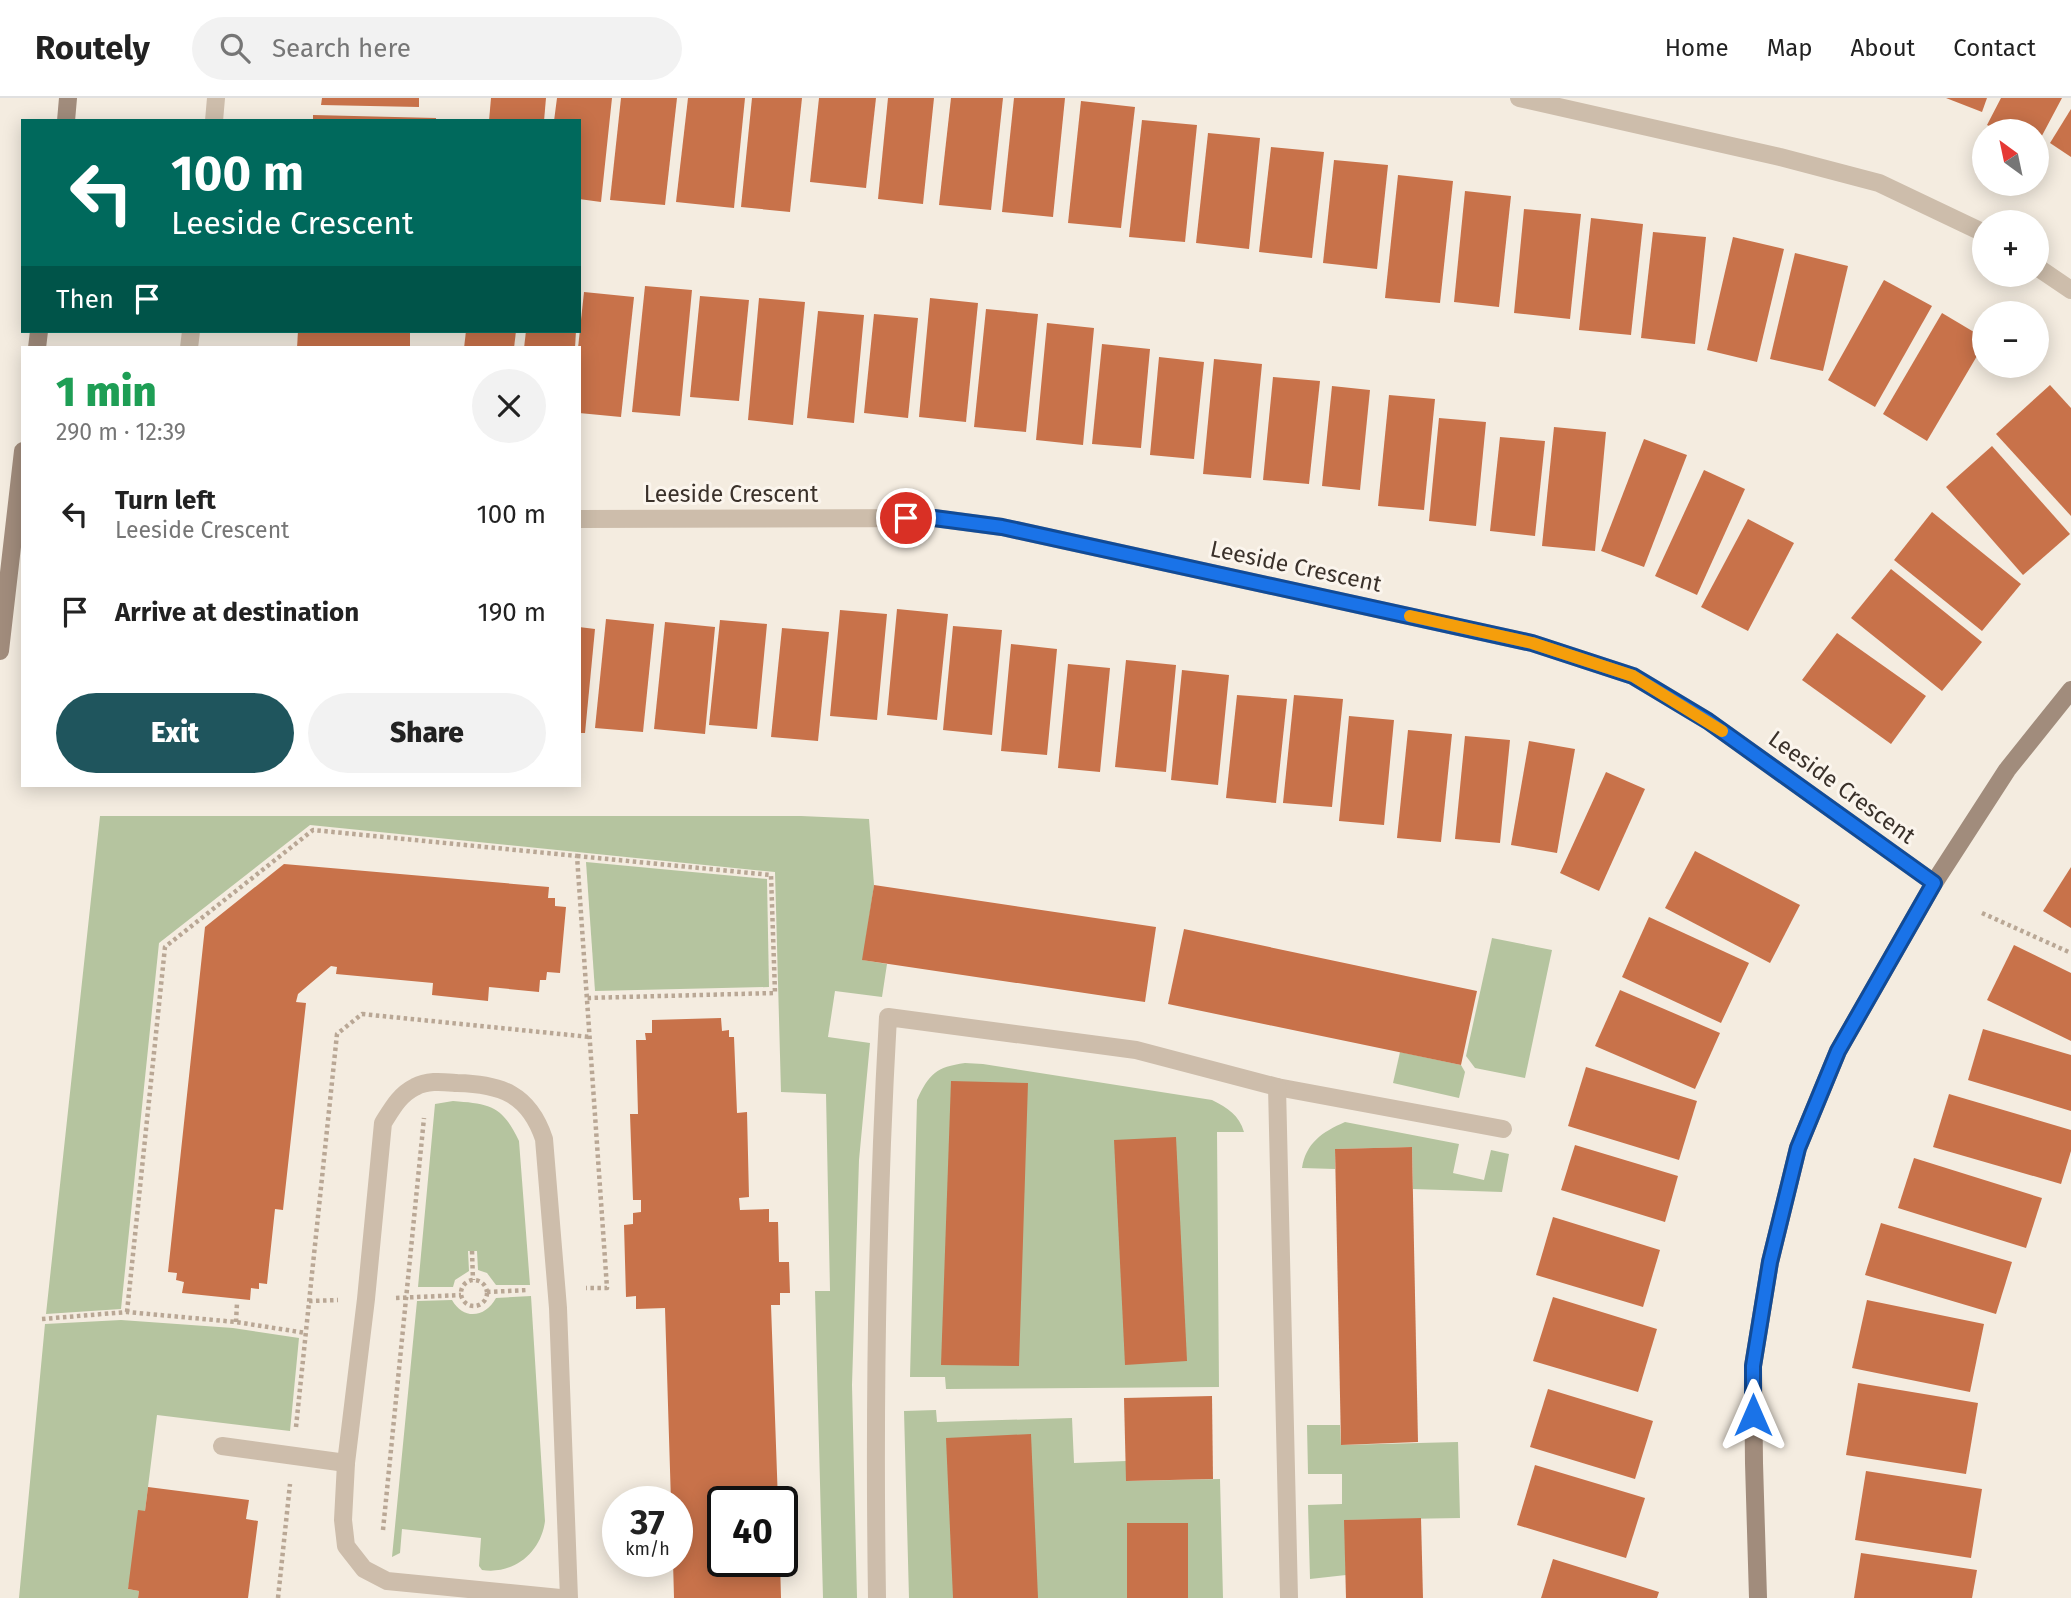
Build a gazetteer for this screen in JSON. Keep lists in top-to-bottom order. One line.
{"streets":{"street":["Leeside Crescent"]},"north":"top left","page":{"header":"Routely","search":"Search here","nav":["Home","Map","About","Contact"],"map_buttons":["+","−"],"turn":["100 m","Leeside Crescent"],"then":"Then","heading":["1 min","290 m · 12:39"],"list":[{"name":"Turn left","note":"Leeside Crescent","value":"100 m"},{"name":"Arrive at destination","value":"190 m"}],"buttons":["Exit","Share"],"speed":"37 km/h","limit":"40"}}
